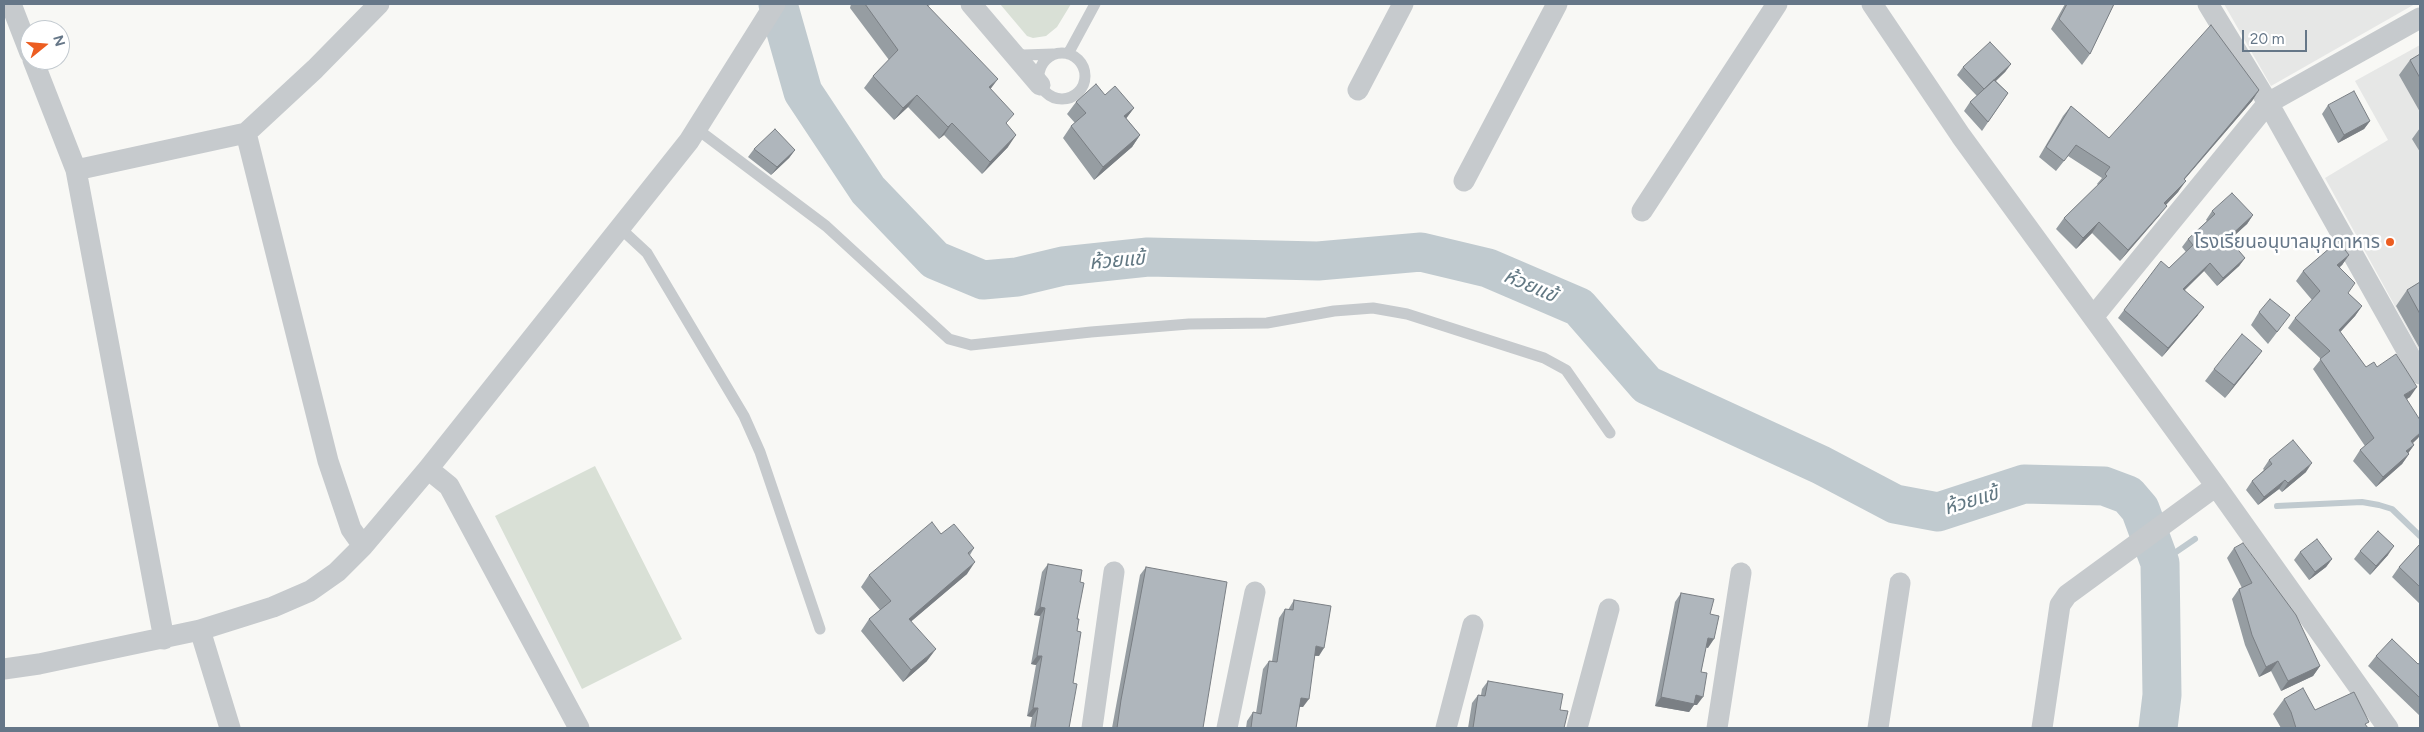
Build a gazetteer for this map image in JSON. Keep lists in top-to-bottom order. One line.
{"water":["ห้วยแข้"],"places":["โรงเรียนอนุบาลมุกดาหาร"],"scale_bar":"20 m","north":"right"}
